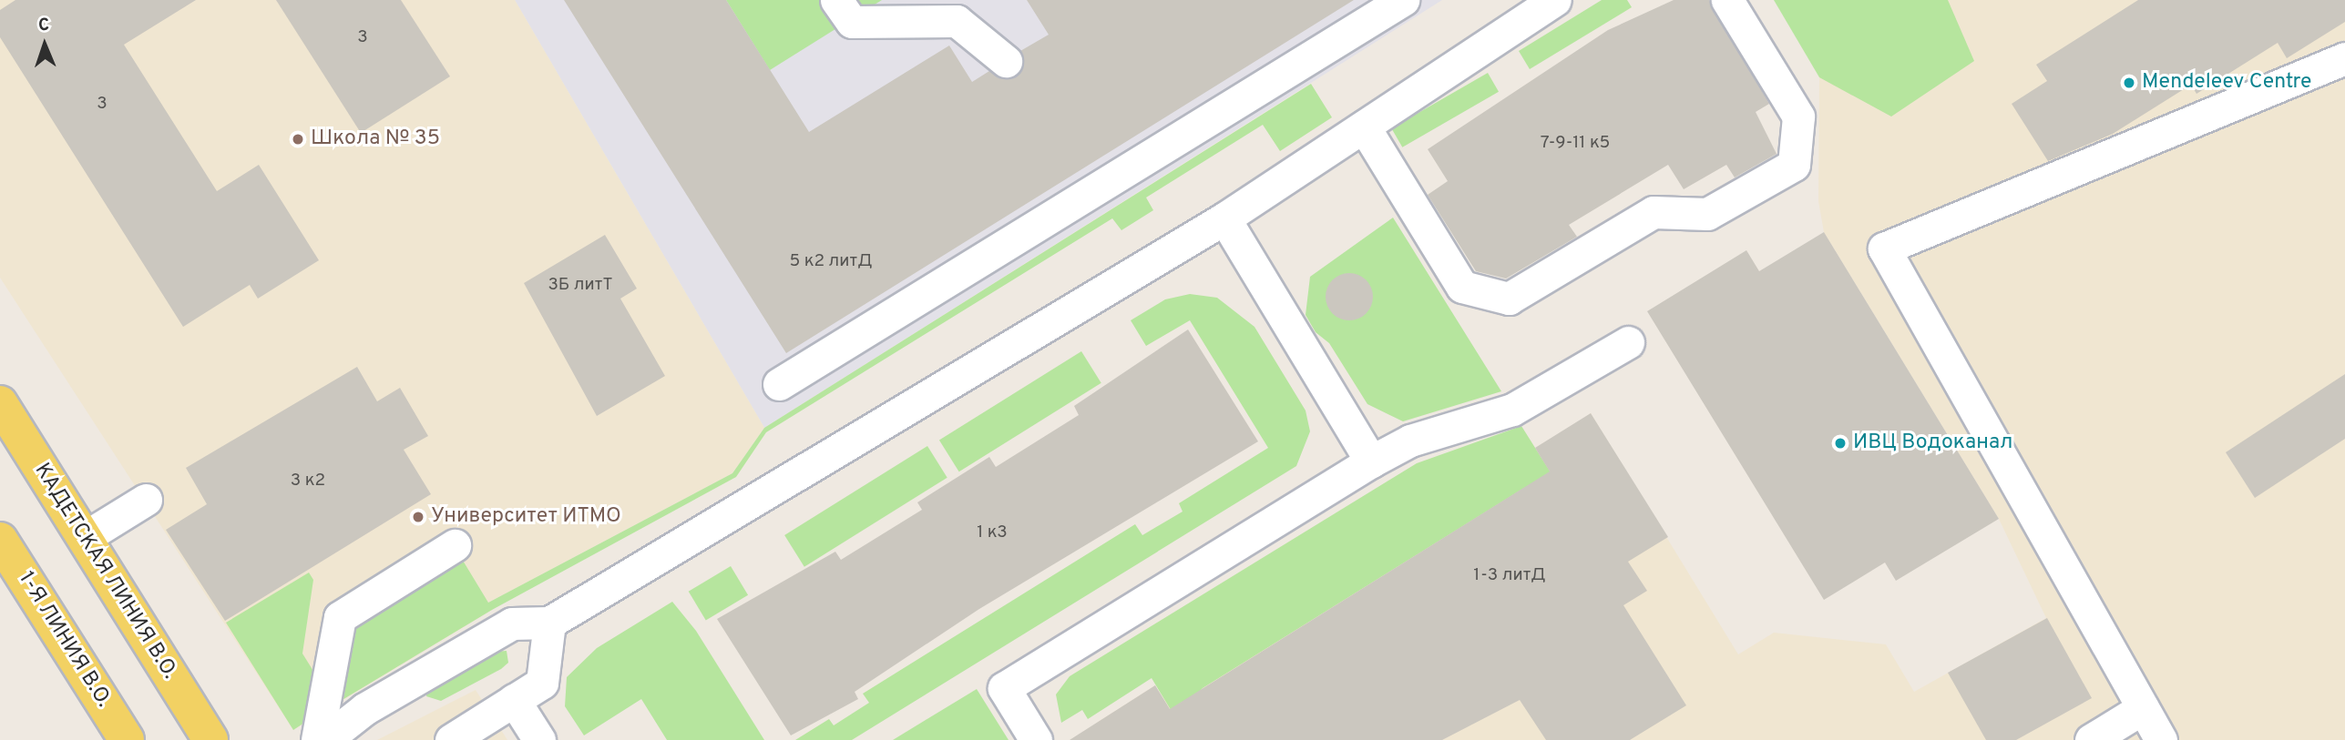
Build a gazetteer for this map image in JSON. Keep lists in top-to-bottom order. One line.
{"streets":{"main road":["КАДЕТСКАЯ ЛИНИЯ В.О.","1-Я ЛИНИЯ В.О."]},"places":["Mendeleev Centre","Школа № 35","ИВЦ Водоканал","Университет ИТМО"],"house_numbers":["3","3","7-9-11 к5","5 к2 литД","3Б литТ","3 к2","1 к3","1-3 литД"],"north":"top"}
